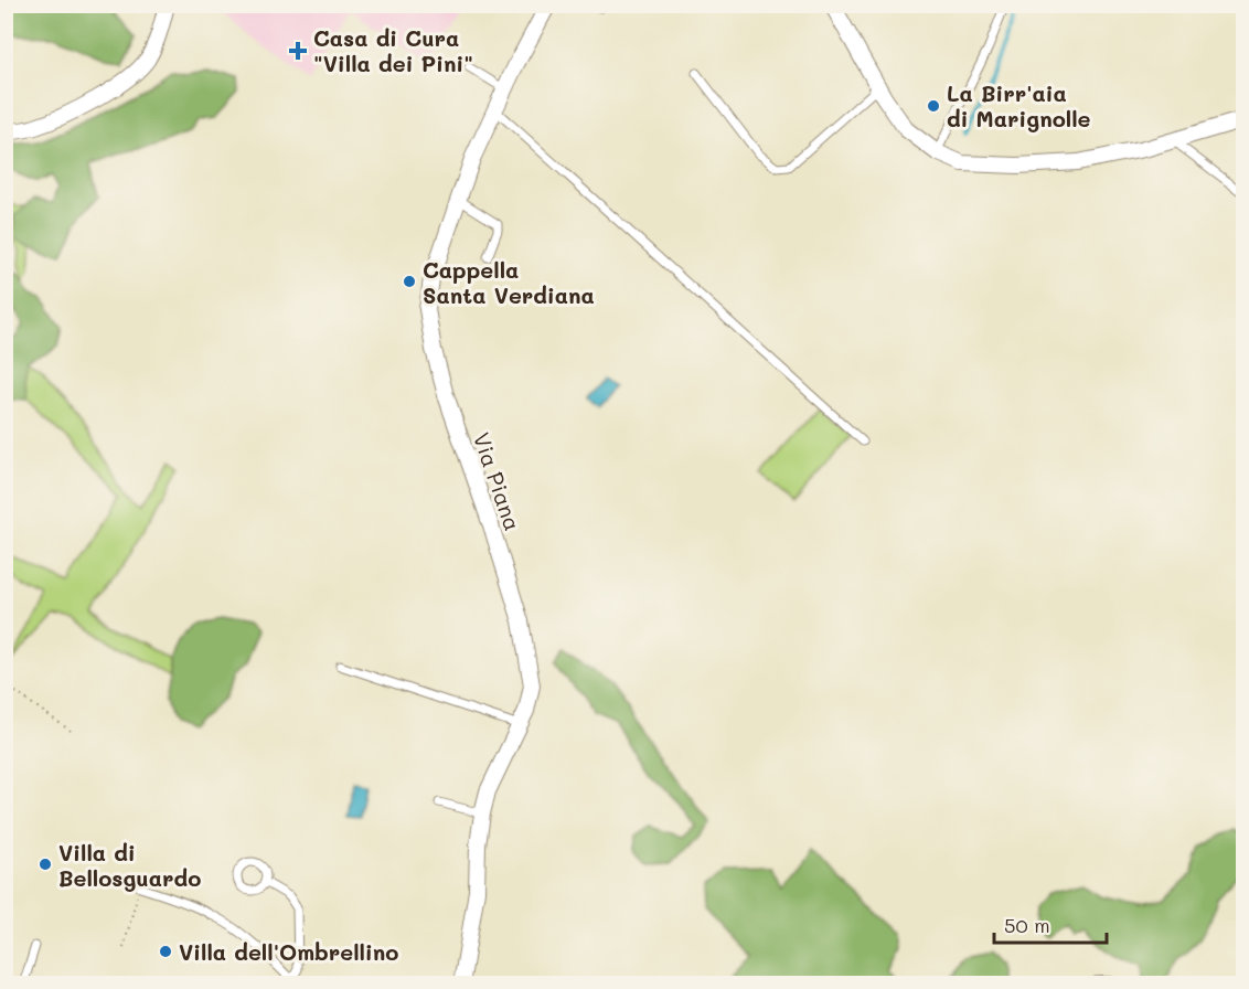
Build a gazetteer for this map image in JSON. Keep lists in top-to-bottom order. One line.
{"streets":{"street":["Via Piana"]},"places":{"health":["Casa di Cura \"Villa dei Pini\""],"other":["La Birr'aia di Marignolle","Cappella Santa Verdiana","Villa di Bellosguardo","Villa dell'Ombrellino"]},"scale_bar":"50 m"}
